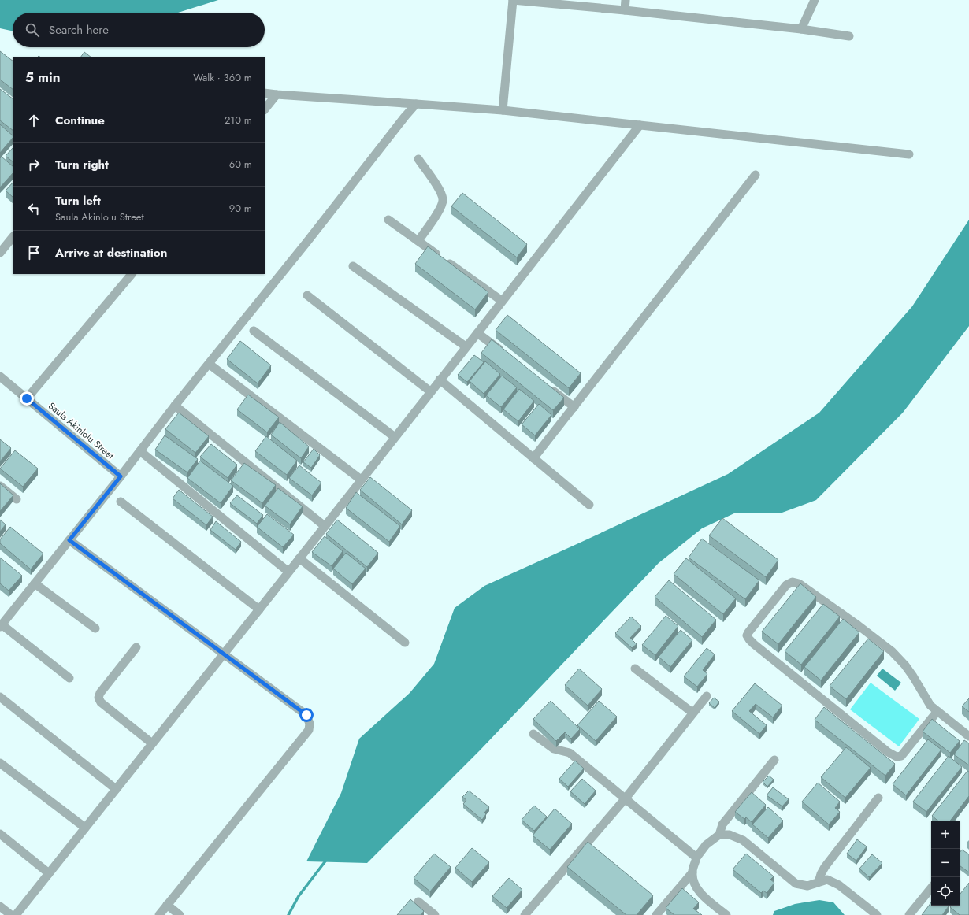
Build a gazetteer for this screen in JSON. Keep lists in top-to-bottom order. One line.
{"streets":{"street":["Saula Akinlolu Street"]},"page":{"search":"Search here","heading":["5 min","Walk · 360 m"],"list":[["Continue","210 m"],["Turn right","60 m"],["Turn left","Saula Akinlolu Street","90 m"],"Arrive at destination"],"map_buttons":["+","−"]}}
